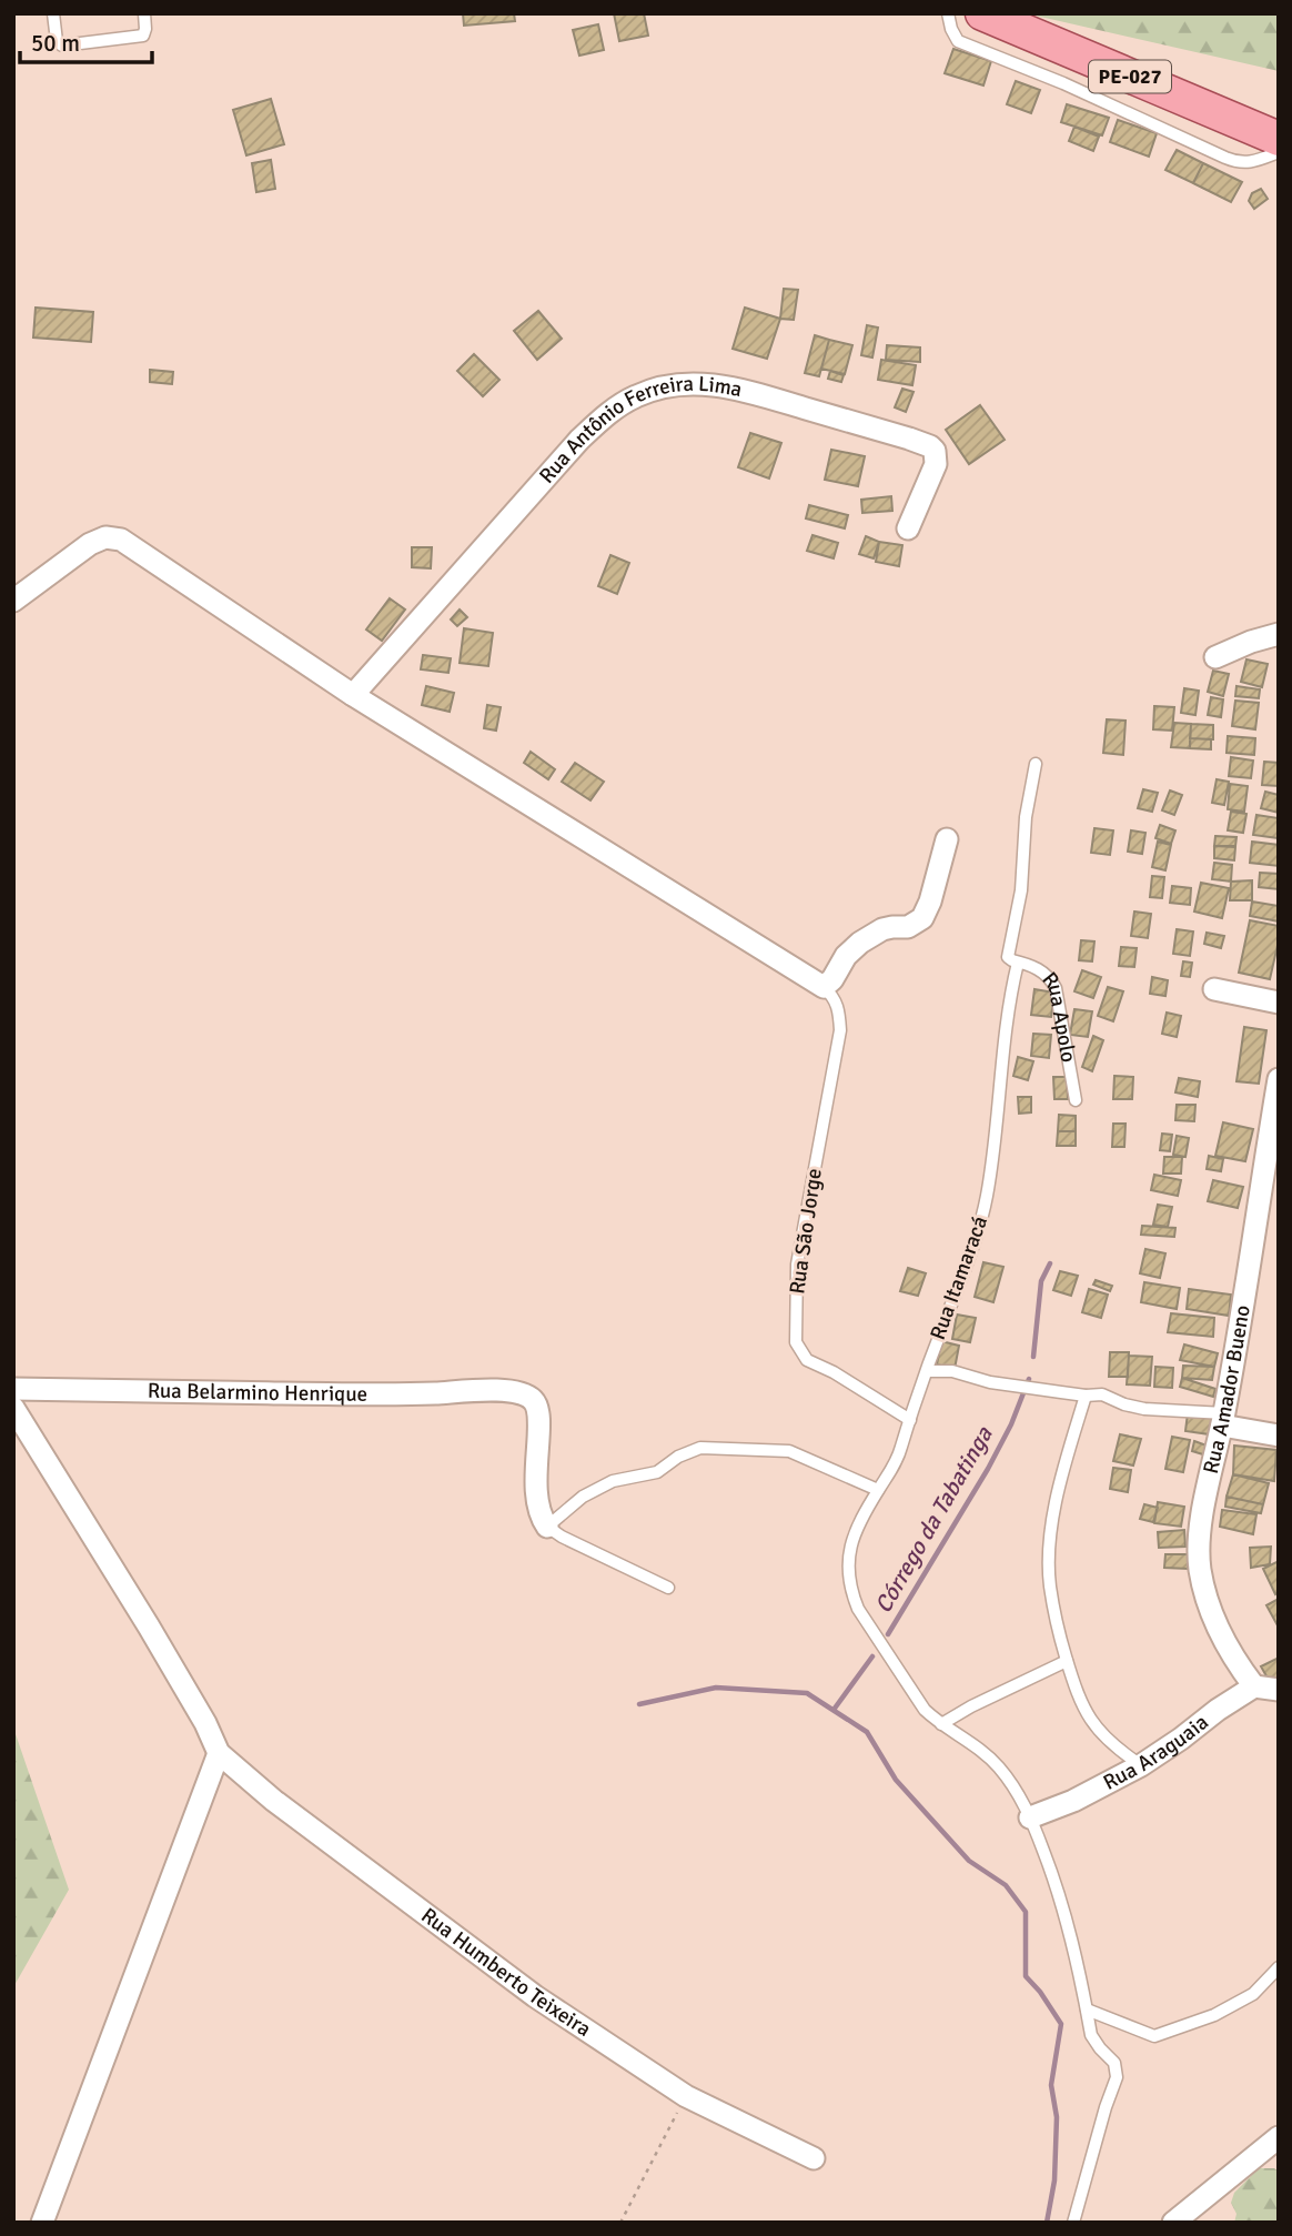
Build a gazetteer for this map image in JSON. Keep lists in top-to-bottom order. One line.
{"streets":{"main road":["PE-027"],"street":["Rua Antônio Ferreira Lima","Rua Amador Bueno","Rua Belarmino Henrique","Rua Araguaia","Rua Humberto Teixeira"],"lane":["Rua Apolo","Rua São Jorge","Rua Itamaracá"]},"crossings":[["Rua Apolo","Rua Itamaracá"],["Rua São Jorge","Rua Itamaracá"],["Rua Amador Bueno","Rua Araguaia"]],"water":["Córrego da Tabatinga"],"scale_bar":"50 m"}
